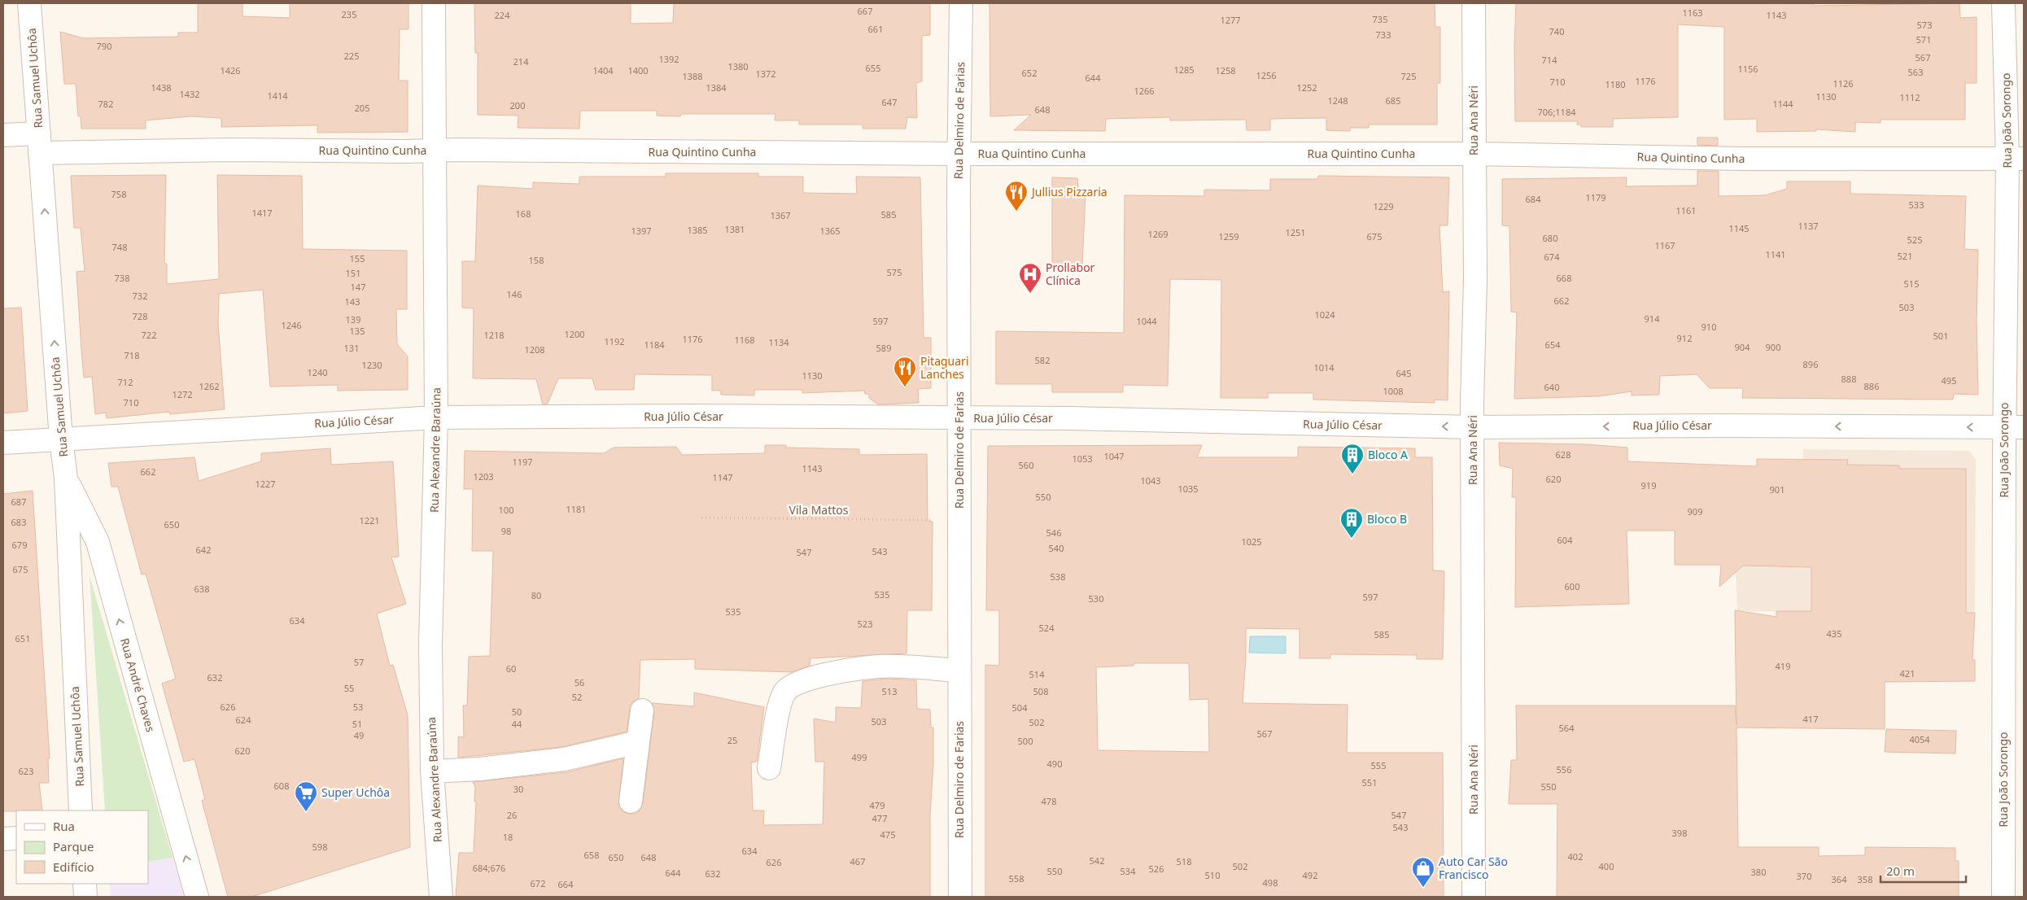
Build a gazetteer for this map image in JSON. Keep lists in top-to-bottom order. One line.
{"streets":{"street":["Rua Samuel Uchôa","Rua Delmiro de Farias","Rua Ana Néri","Rua João Sorongo","Rua Quintino Cunha","Rua Júlio César","Rua Alexandre Baraúna","Rua André Chaves"],"path":["Vila Mattos"]},"crossings":[["Rua Samuel Uchôa","Rua Quintino Cunha"],["Rua Samuel Uchôa","Rua Júlio César"],["Rua Samuel Uchôa","Rua André Chaves"],["Rua Delmiro de Farias","Rua Quintino Cunha"],["Rua Delmiro de Farias","Rua Júlio César"],["Rua Ana Néri","Rua Quintino Cunha"],["Rua Ana Néri","Rua Júlio César"],["Rua João Sorongo","Rua Quintino Cunha"],["Rua João Sorongo","Rua Júlio César"],["Rua Quintino Cunha","Rua Alexandre Baraúna"],["Rua Júlio César","Rua Alexandre Baraúna"]],"one_way":["Rua Samuel Uchôa","Rua Júlio César","Rua André Chaves"],"places":{"restaurant":["Jullius Pizzaria","Pitaguari Lanches"],"hospital":["Prollabor Clínica"],"building":["Bloco A","Bloco B"],"supermarket":["Super Uchôa"],"shop":["Auto Car São Francisco"]},"house_numbers":["667","1163","235","224","1143","735","1277","573","661","740","733","571","790","225","567","1392","714","214","1380","655","1156","1285","1426","1404","1400","1258","563","652","1372","1256","1388","725","644","1176","710","1126","1180","1438","1384","1252","1266","1432","1414","1130","1112","1248","685","647","782","1144","200","205","648","706;1184","758","1179","684","533","1229","1161","1417","168","585","1367","1137","1145","1381","1385","1397","1365","1251","1269","1259","675","680","525","1167","748","1141","521","674","155","158","575","151","738","668","515","147","146","732","662","143","503","1024","728","914","139","597","1044","1246","910","135","1200","722","1218","501","912","1176","1168","1192","1134","1184","654","904","900","131","589","1208","718","582","896","1230","1014","1240","645","1130","888","495","712","1262","886","640","1008","1272","710","628","1047","1053","1197","560","1143","662","1203","1147","620","1043","1227","919","1035","901","550","687","1181","100","909","1221","683","650","98","546","604","1025","679","540","642","543","547","675","538","600","638","535","80","597","530","535","634","523","524","435","585","651","57","419","60","421","514","632","56","55","513","508","52","626","53","504","50","417","624","503","502","51","44","564","567","49","4054","25","500","620","499","490","555","556","623","551","608","550","30","478","479","26","547","477","543","398","475","18","598","634","658","402","650","648","542","467","518","626","502","400","684;676","526","550","534","380","644","632","510","492","370","558","364","358","498","672","664"],"legend":["Rua","Parque","Edifício"],"scale_bar":"20 m"}
